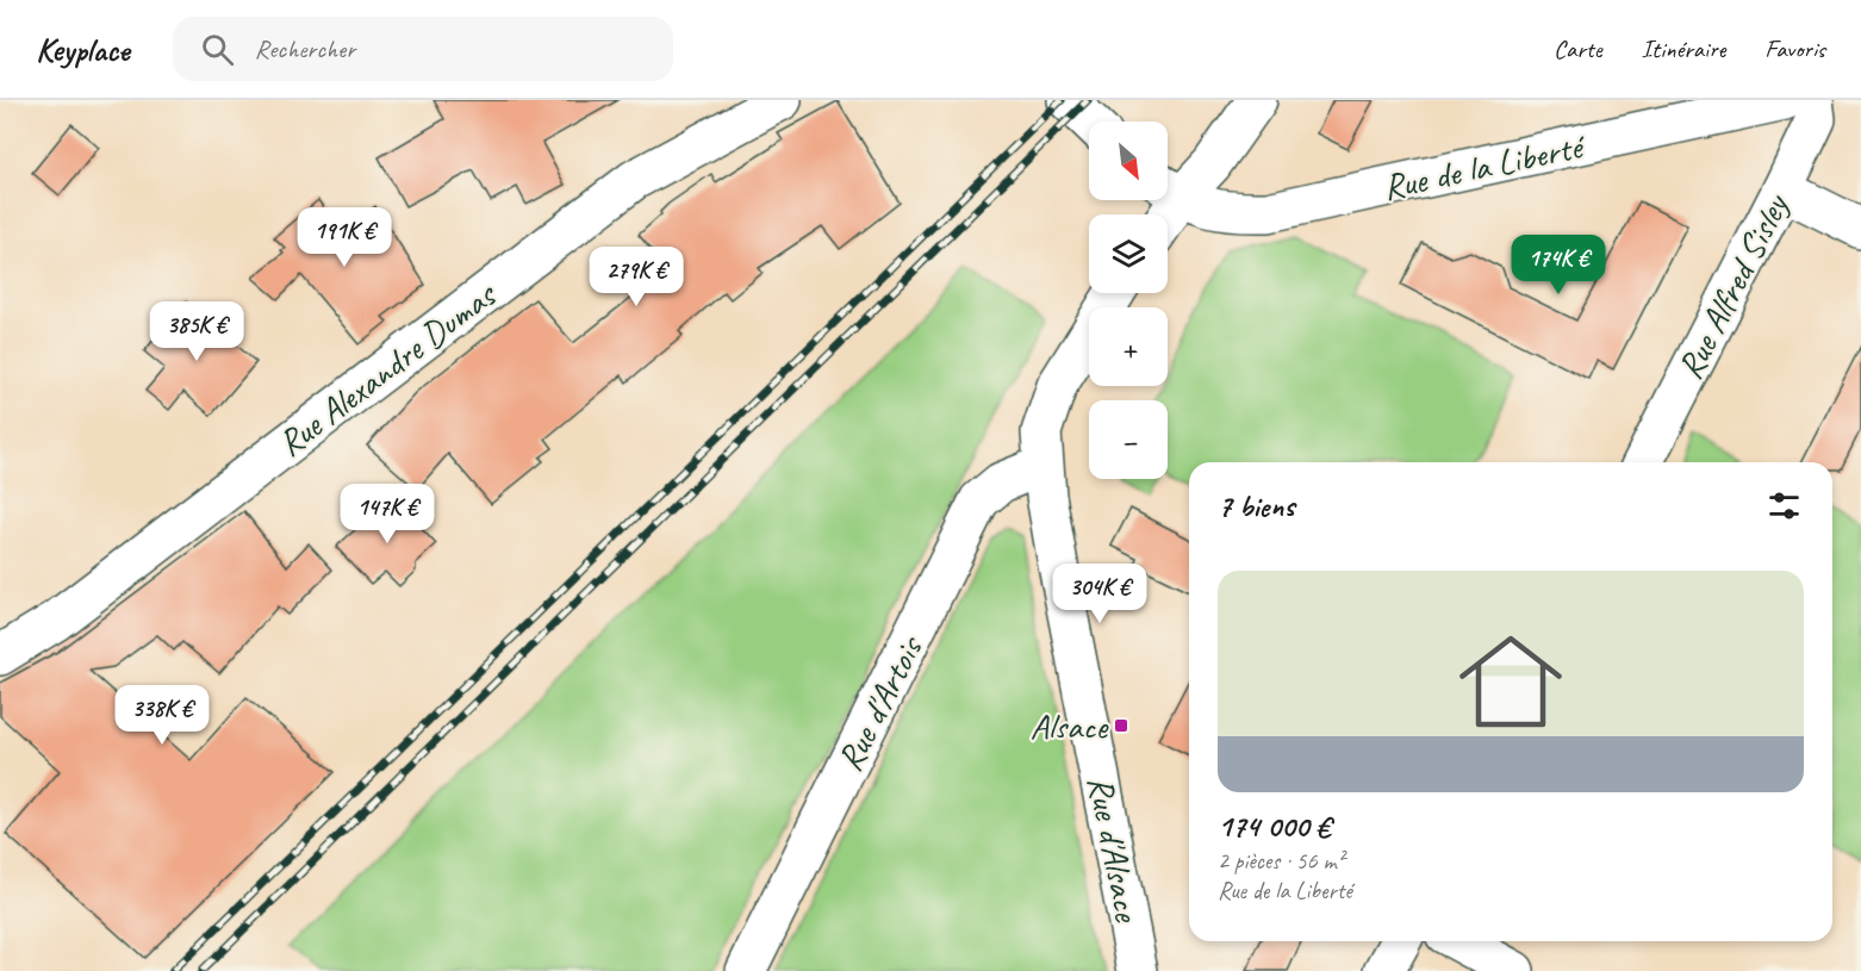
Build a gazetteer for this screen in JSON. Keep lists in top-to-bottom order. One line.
{"streets":{"street":["Rue de la Liberté","Rue Alfred Sisley","Rue Alexandre Dumas","Rue d'Artois","Rue d'Alsace"]},"crossings":[["Rue d'Artois","Rue d'Alsace"]],"places":{"transit":["Alsace"]},"north":"bottom right","page":{"header":"Keyplace","search":"Rechercher","nav":["Carte","Itinéraire","Favoris"],"map_buttons":["+","−"],"price":["191K €","174K €","279K €","385K €","147K €","304K €","338K €"],"heading":"7 biens","list":[{"name":"174 000 €","note":"2 pièces · 56 m² · Rue de la Liberté"}]}}
